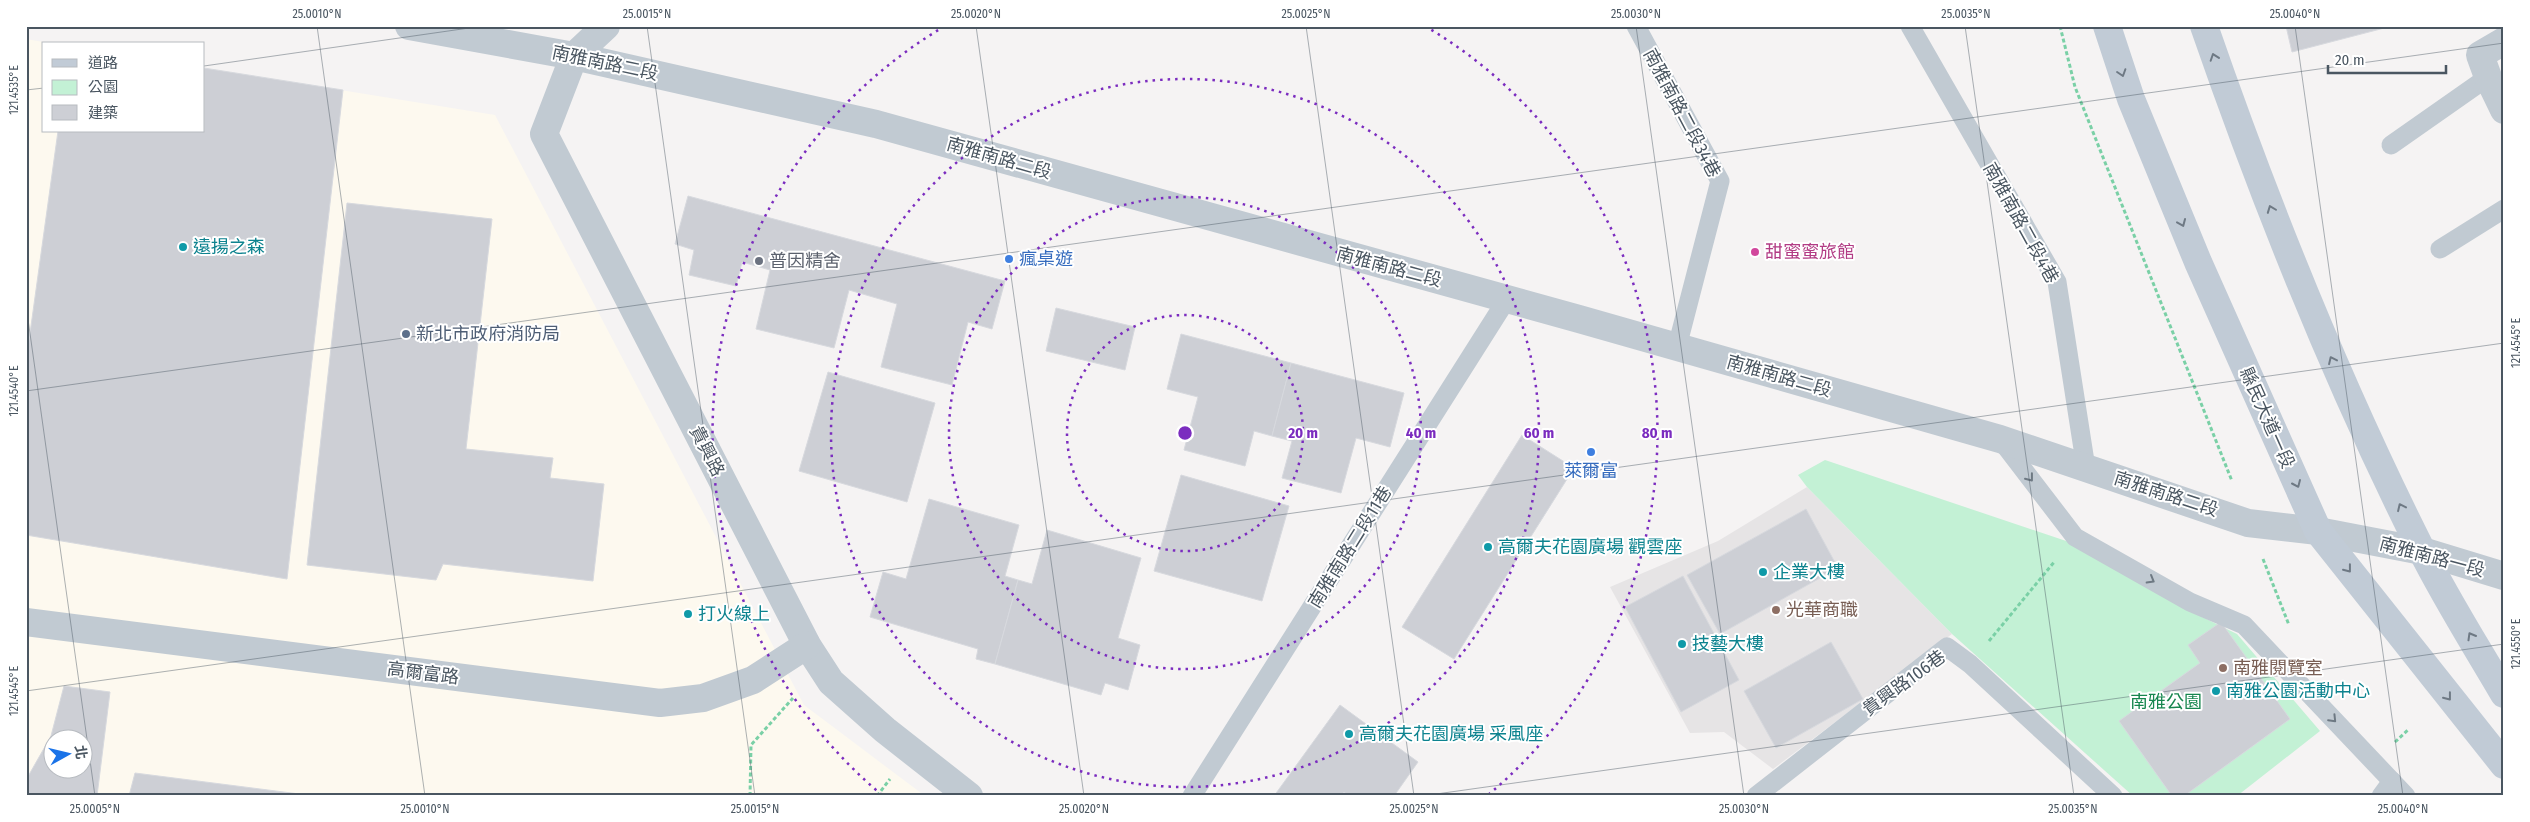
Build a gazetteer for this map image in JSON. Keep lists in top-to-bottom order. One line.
{"streets":{"main road":["縣民大道一段"],"street":["南雅南路二段","貴興路","南雅南路一段","高爾富路"],"lane":["南雅南路二段34巷","南雅南路二段4巷","南雅南路二段11巷","貴興路106巷"]},"crossings":[["南雅南路二段","南雅南路二段34巷"],["南雅南路二段","南雅南路二段4巷"],["南雅南路二段","縣民大道一段"],["南雅南路二段","貴興路"],["南雅南路二段","南雅南路二段11巷"],["南雅南路二段","南雅南路一段"],["貴興路","高爾富路"]],"parks":["南雅公園"],"places":["遠揚之森","甜蜜蜜旅館","瘋桌遊","普因精舍","新北市政府消防局","萊爾富","高爾夫花園廣場 觀雲座","企業大樓","光華商職","打火線上","技藝大樓","南雅閱覽室","南雅公園活動中心","高爾夫花園廣場 采風座"],"legend":["道路","公園","建築"],"scale_bar":"20 m","north":"right","coordinates":["25.0010°N","25.0015°N","25.0020°N","25.0025°N","25.0030°N","25.0035°N","25.0040°N","121.4535°E","121.4545°E","121.4540°E","121.4550°E","25.0005°N"],"rings":["20 m","40 m","60 m","80 m"]}
